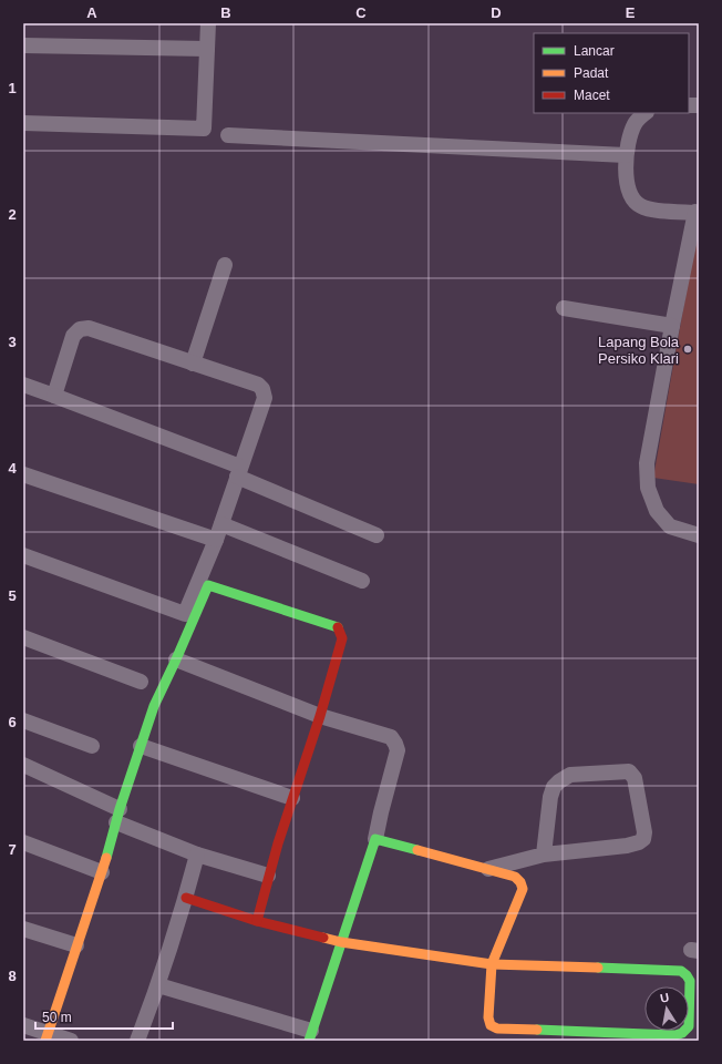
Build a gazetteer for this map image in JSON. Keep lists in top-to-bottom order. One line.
{"places":["Lapang Bola Persiko Klari"],"legend":["Lancar","Padat","Macet"],"scale_bar":"50 m","north":"top","grid":{"columns":["A","B","C","D","E"],"rows":["1","2","3","4","5","6","7","8"]}}
